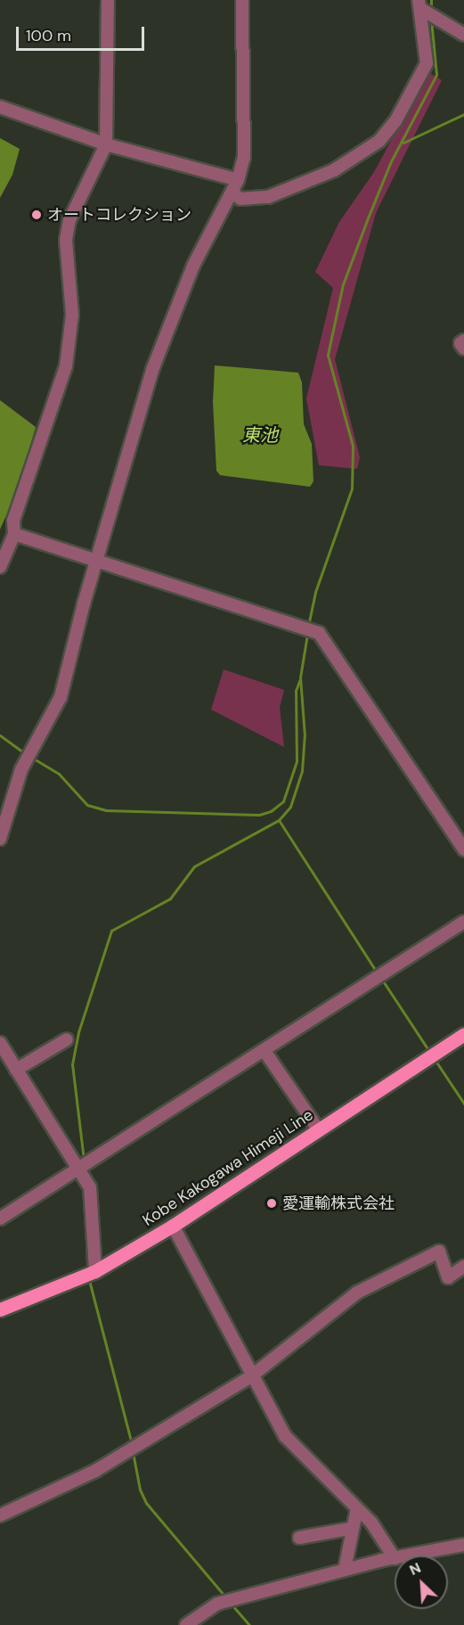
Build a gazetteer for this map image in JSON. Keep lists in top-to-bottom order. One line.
{"streets":{"main road":["Kobe Kakogawa Himeji Line"]},"water":["東池"],"places":["オートコレクション","愛運輸株式会社"],"scale_bar":"100 m","north":"top left"}
